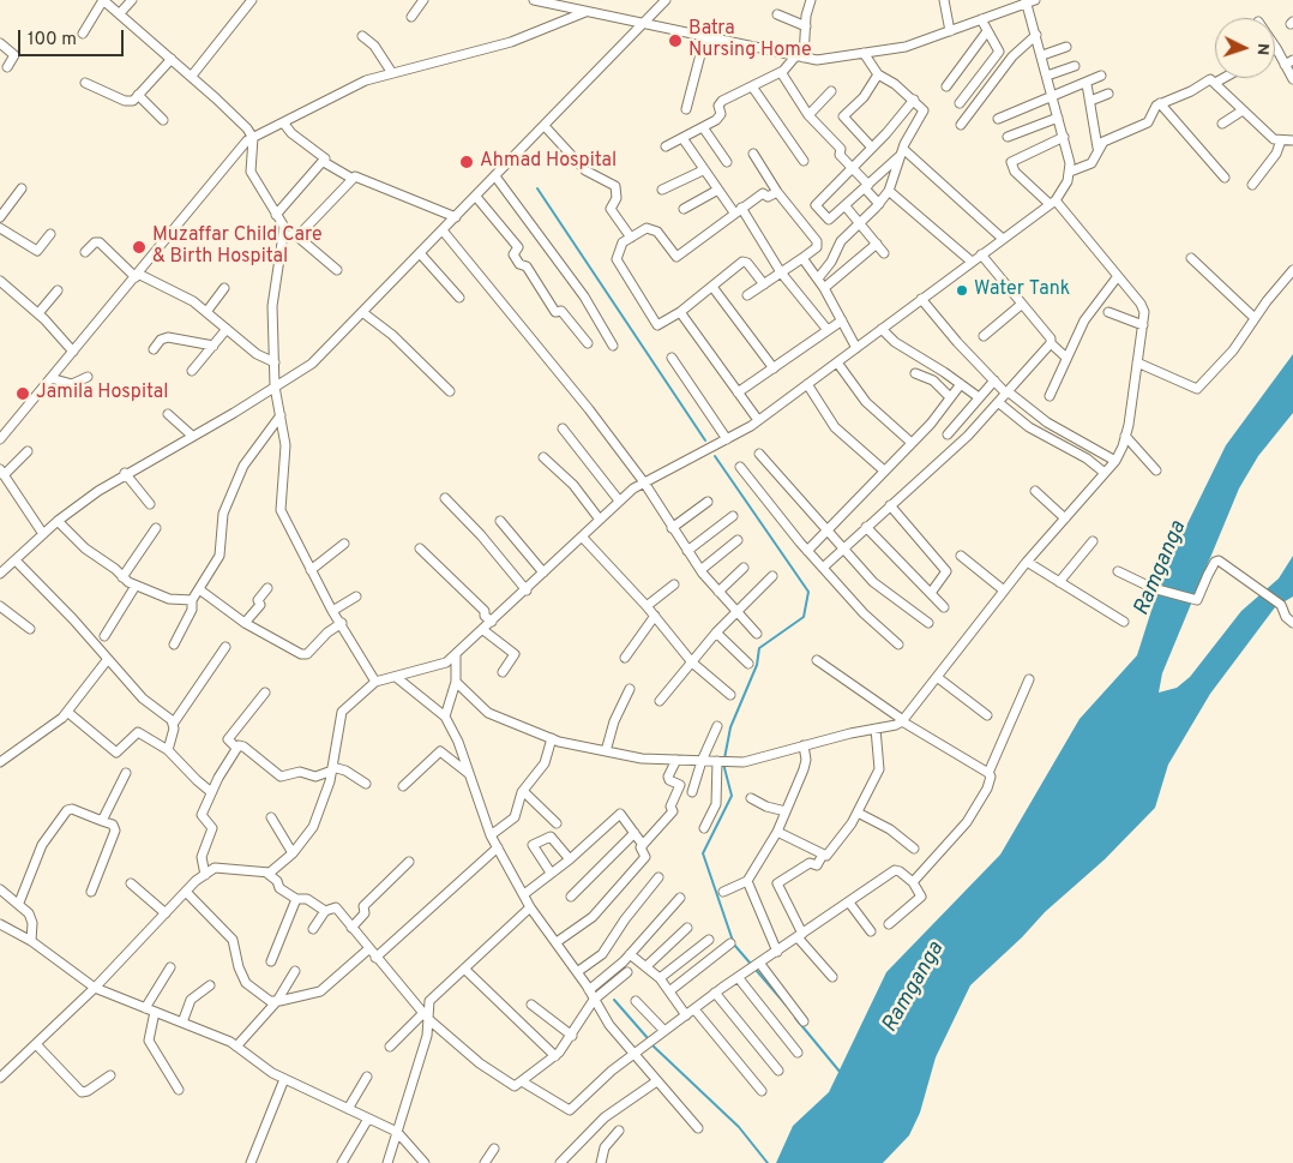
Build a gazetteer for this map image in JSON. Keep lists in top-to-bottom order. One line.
{"water":["Ramganga"],"places":["Batra Nursing Home","Ahmad Hospital","Muzaffar Child Care & Birth Hospital","Water Tank","Jamila Hospital"],"scale_bar":"100 m","north":"right"}
